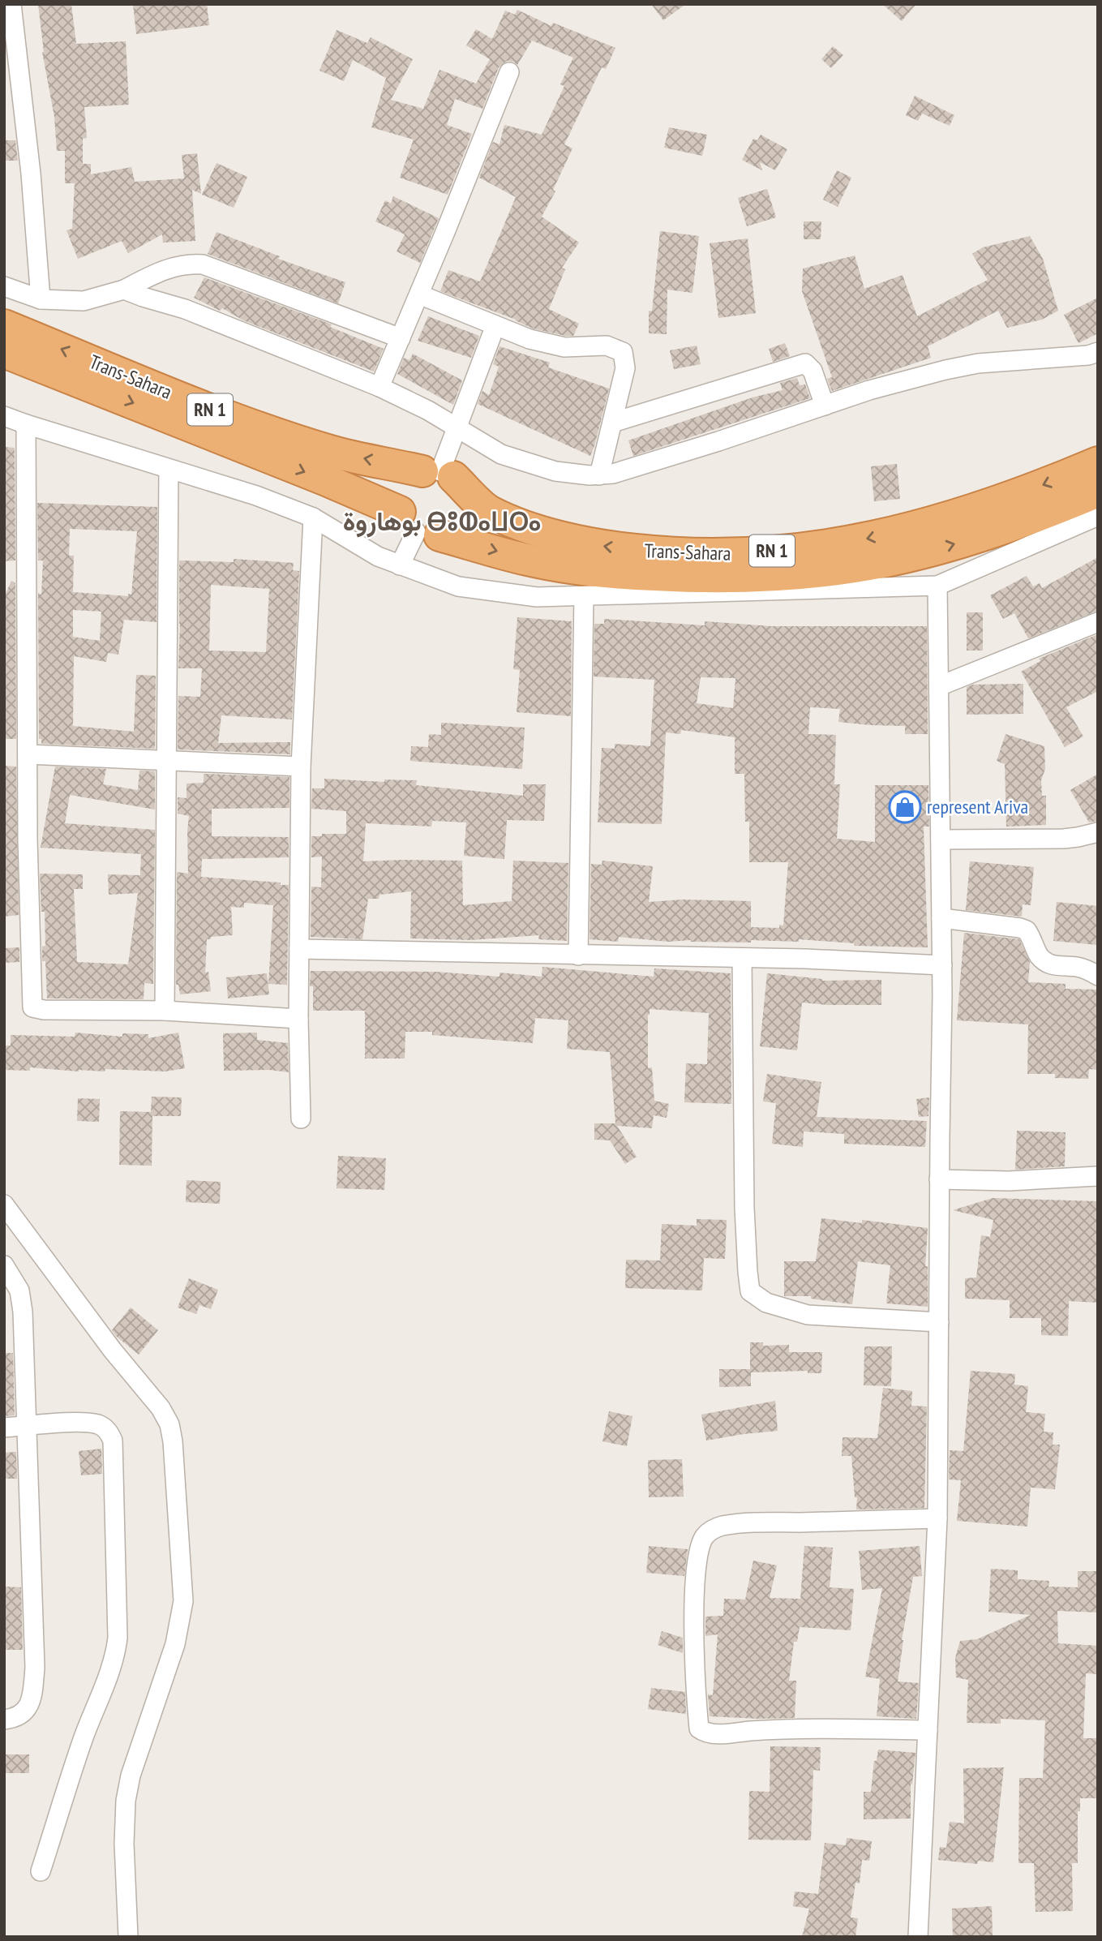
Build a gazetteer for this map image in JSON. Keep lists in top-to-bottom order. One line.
{"streets":{"highway":["Trans-Sahara","RN 1"]},"districts":["بوهاروة ⴱⵓⵀⴰⵡⵔⴰ"],"places":{"shop":["represent Ariva"]}}
